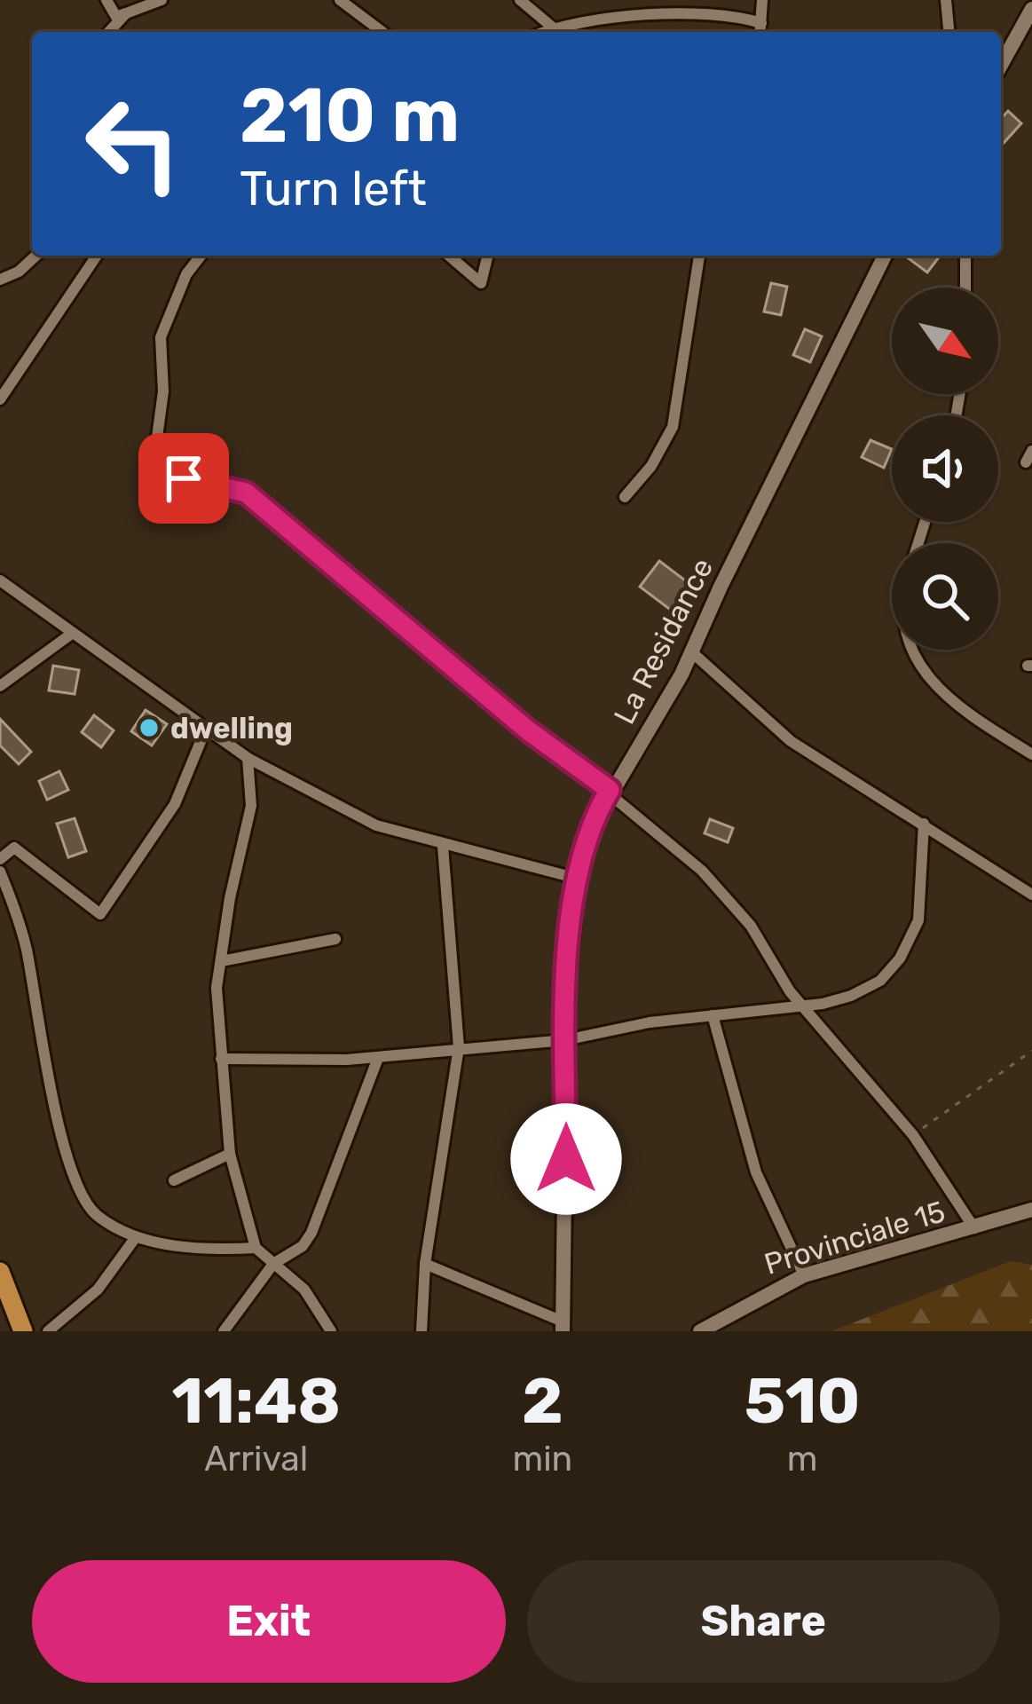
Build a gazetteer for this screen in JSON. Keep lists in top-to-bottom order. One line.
{"streets":{"street":["La Residance","Provinciale 15"]},"places":["dwelling"],"north":"bottom right","page":{"turn":["210 m","Turn left"],"eta":["11:48","Arrival","2","min","510","m"],"buttons":["Exit","Share"]}}
